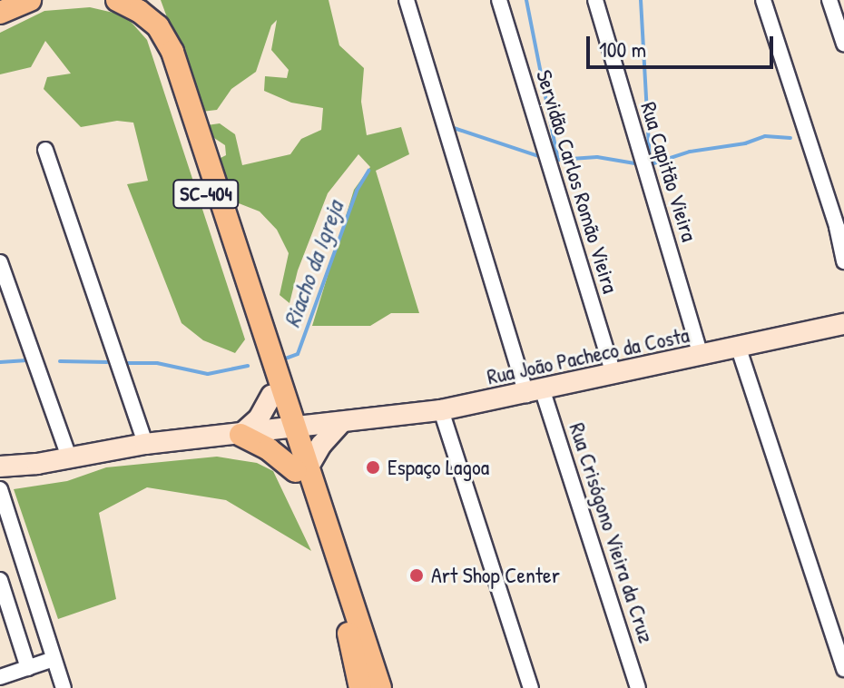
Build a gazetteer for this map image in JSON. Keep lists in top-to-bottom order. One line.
{"streets":{"main road":["SC-404"],"street":["Rua Capitão Vieira","Servidão Carlos Romão Vieira","Rua João Pacheco da Costa","Rua Crisógono Vieira da Cruz"]},"crossings":[["Rua Capitão Vieira","Rua João Pacheco da Costa"],["Servidão Carlos Romão Vieira","Rua João Pacheco da Costa"],["SC-404","Rua João Pacheco da Costa"],["Rua João Pacheco da Costa","Rua Crisógono Vieira da Cruz"]],"water":["Riacho da Igreja"],"places":["Espaço Lagoa","Art Shop Center"],"scale_bar":"100 m"}
